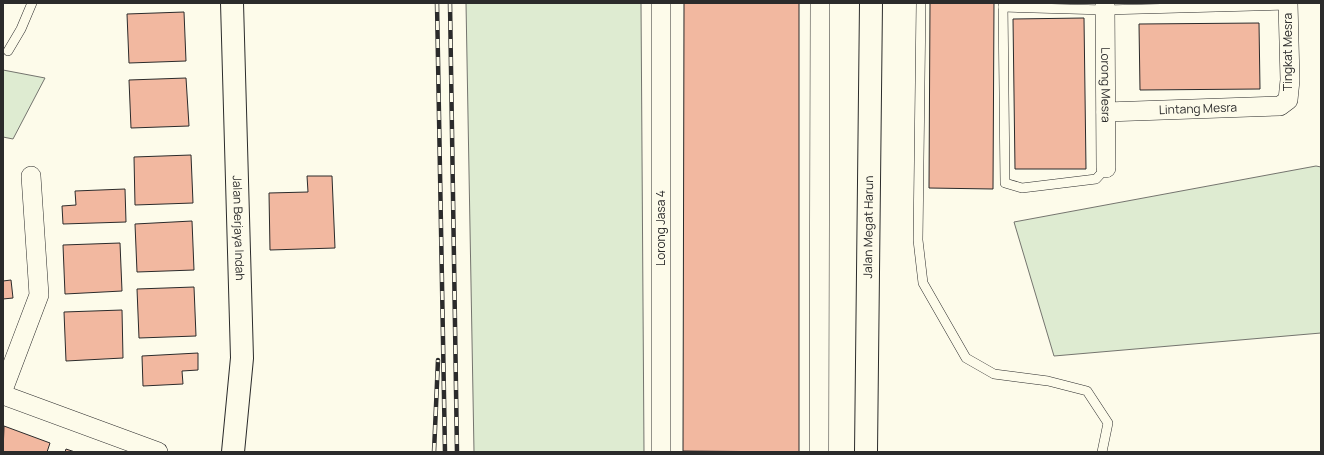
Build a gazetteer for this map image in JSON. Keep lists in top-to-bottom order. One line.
{"streets":{"street":["Tingkat Mesra","Lorong Mesra","Lintang Mesra","Jalan Berjaya Indah","Lorong Jasa 4","Jalan Megat Harun"]},"crossings":[["Tingkat Mesra","Lintang Mesra"],["Lorong Mesra","Lintang Mesra"]]}
